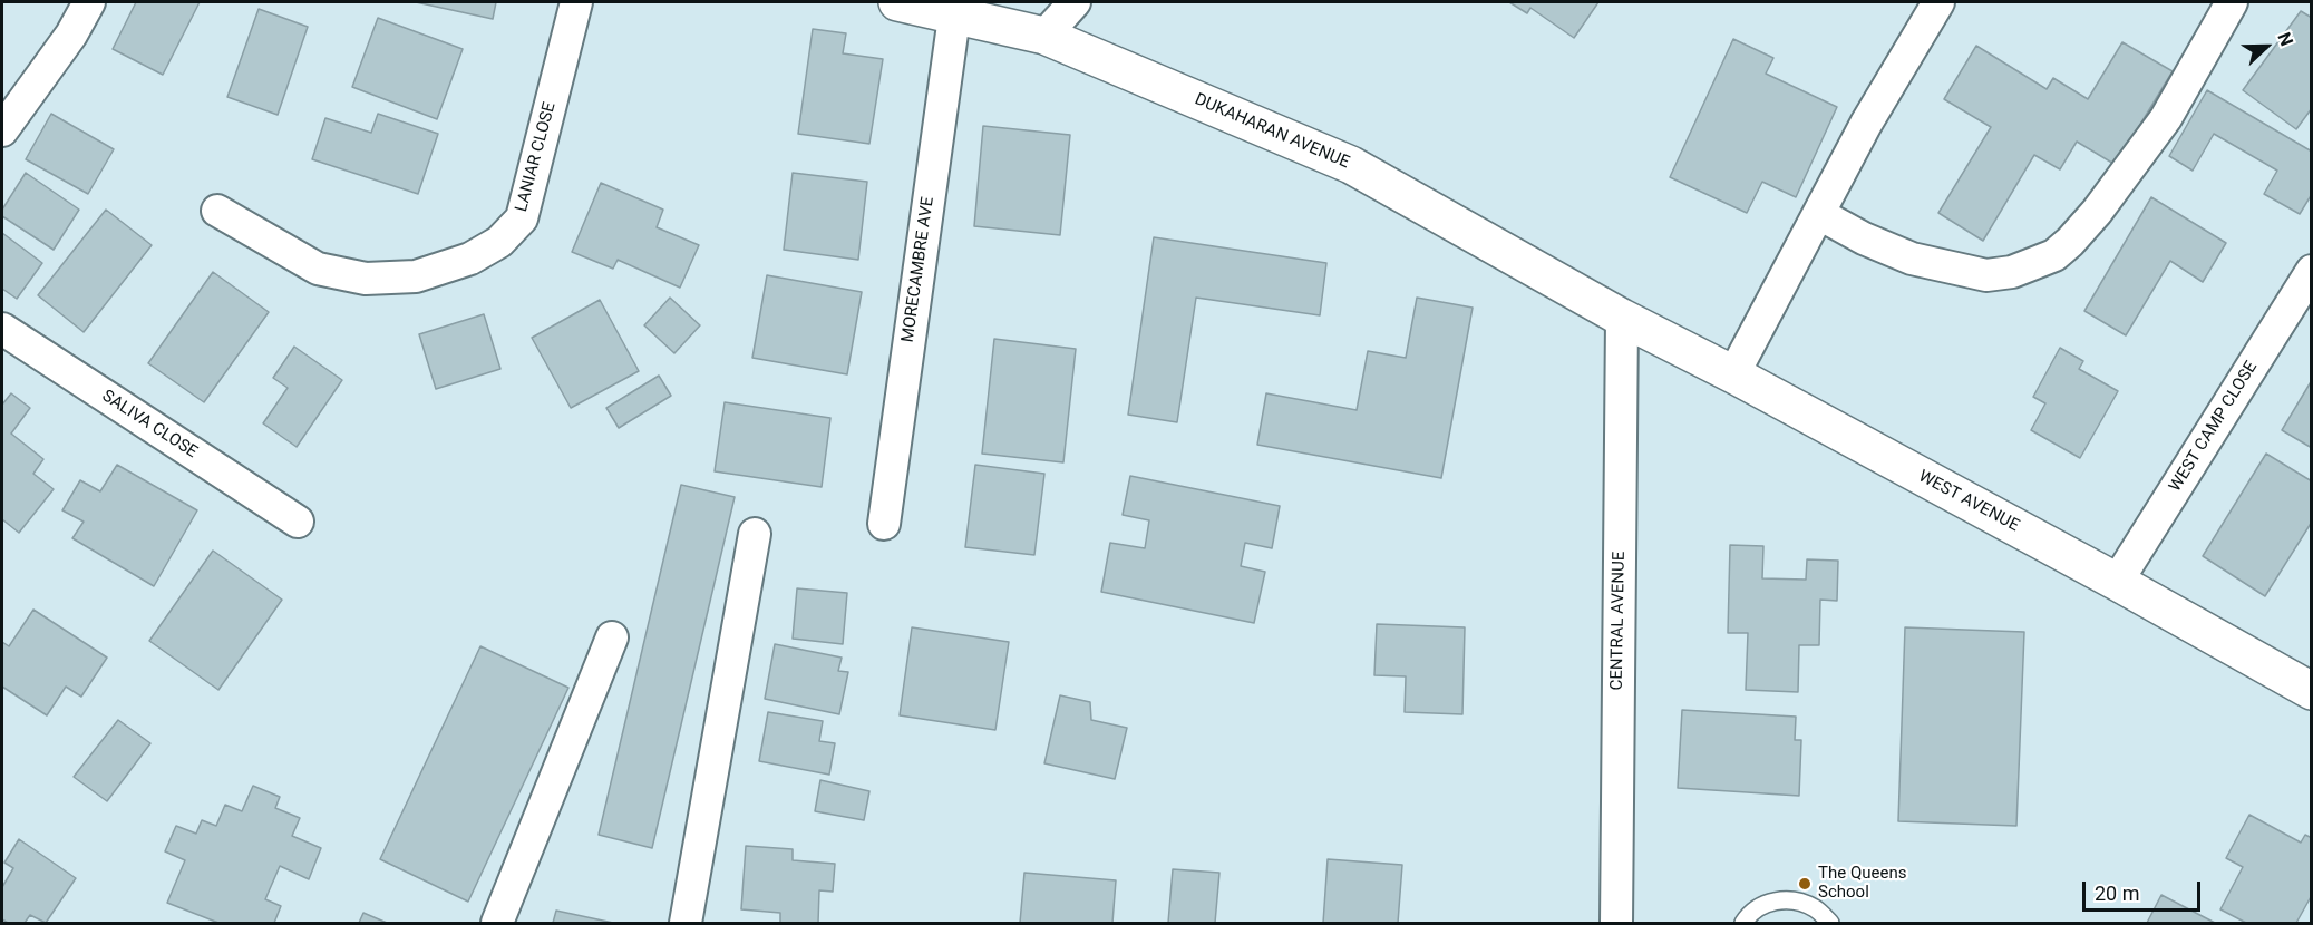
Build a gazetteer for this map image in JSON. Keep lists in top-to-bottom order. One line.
{"streets":{"street":["DUKAHARAN AVENUE","LANIAR CLOSE","MORECAMBRE AVE","SALIVA CLOSE","WEST CAMP CLOSE","WEST AVENUE","CENTRAL AVENUE"]},"crossings":[["DUKAHARAN AVENUE","MORECAMBRE AVE"],["DUKAHARAN AVENUE","WEST AVENUE"],["DUKAHARAN AVENUE","CENTRAL AVENUE"],["WEST CAMP CLOSE","WEST AVENUE"],["WEST AVENUE","CENTRAL AVENUE"]],"places":["The Queens School"],"scale_bar":"20 m","north":"right"}
